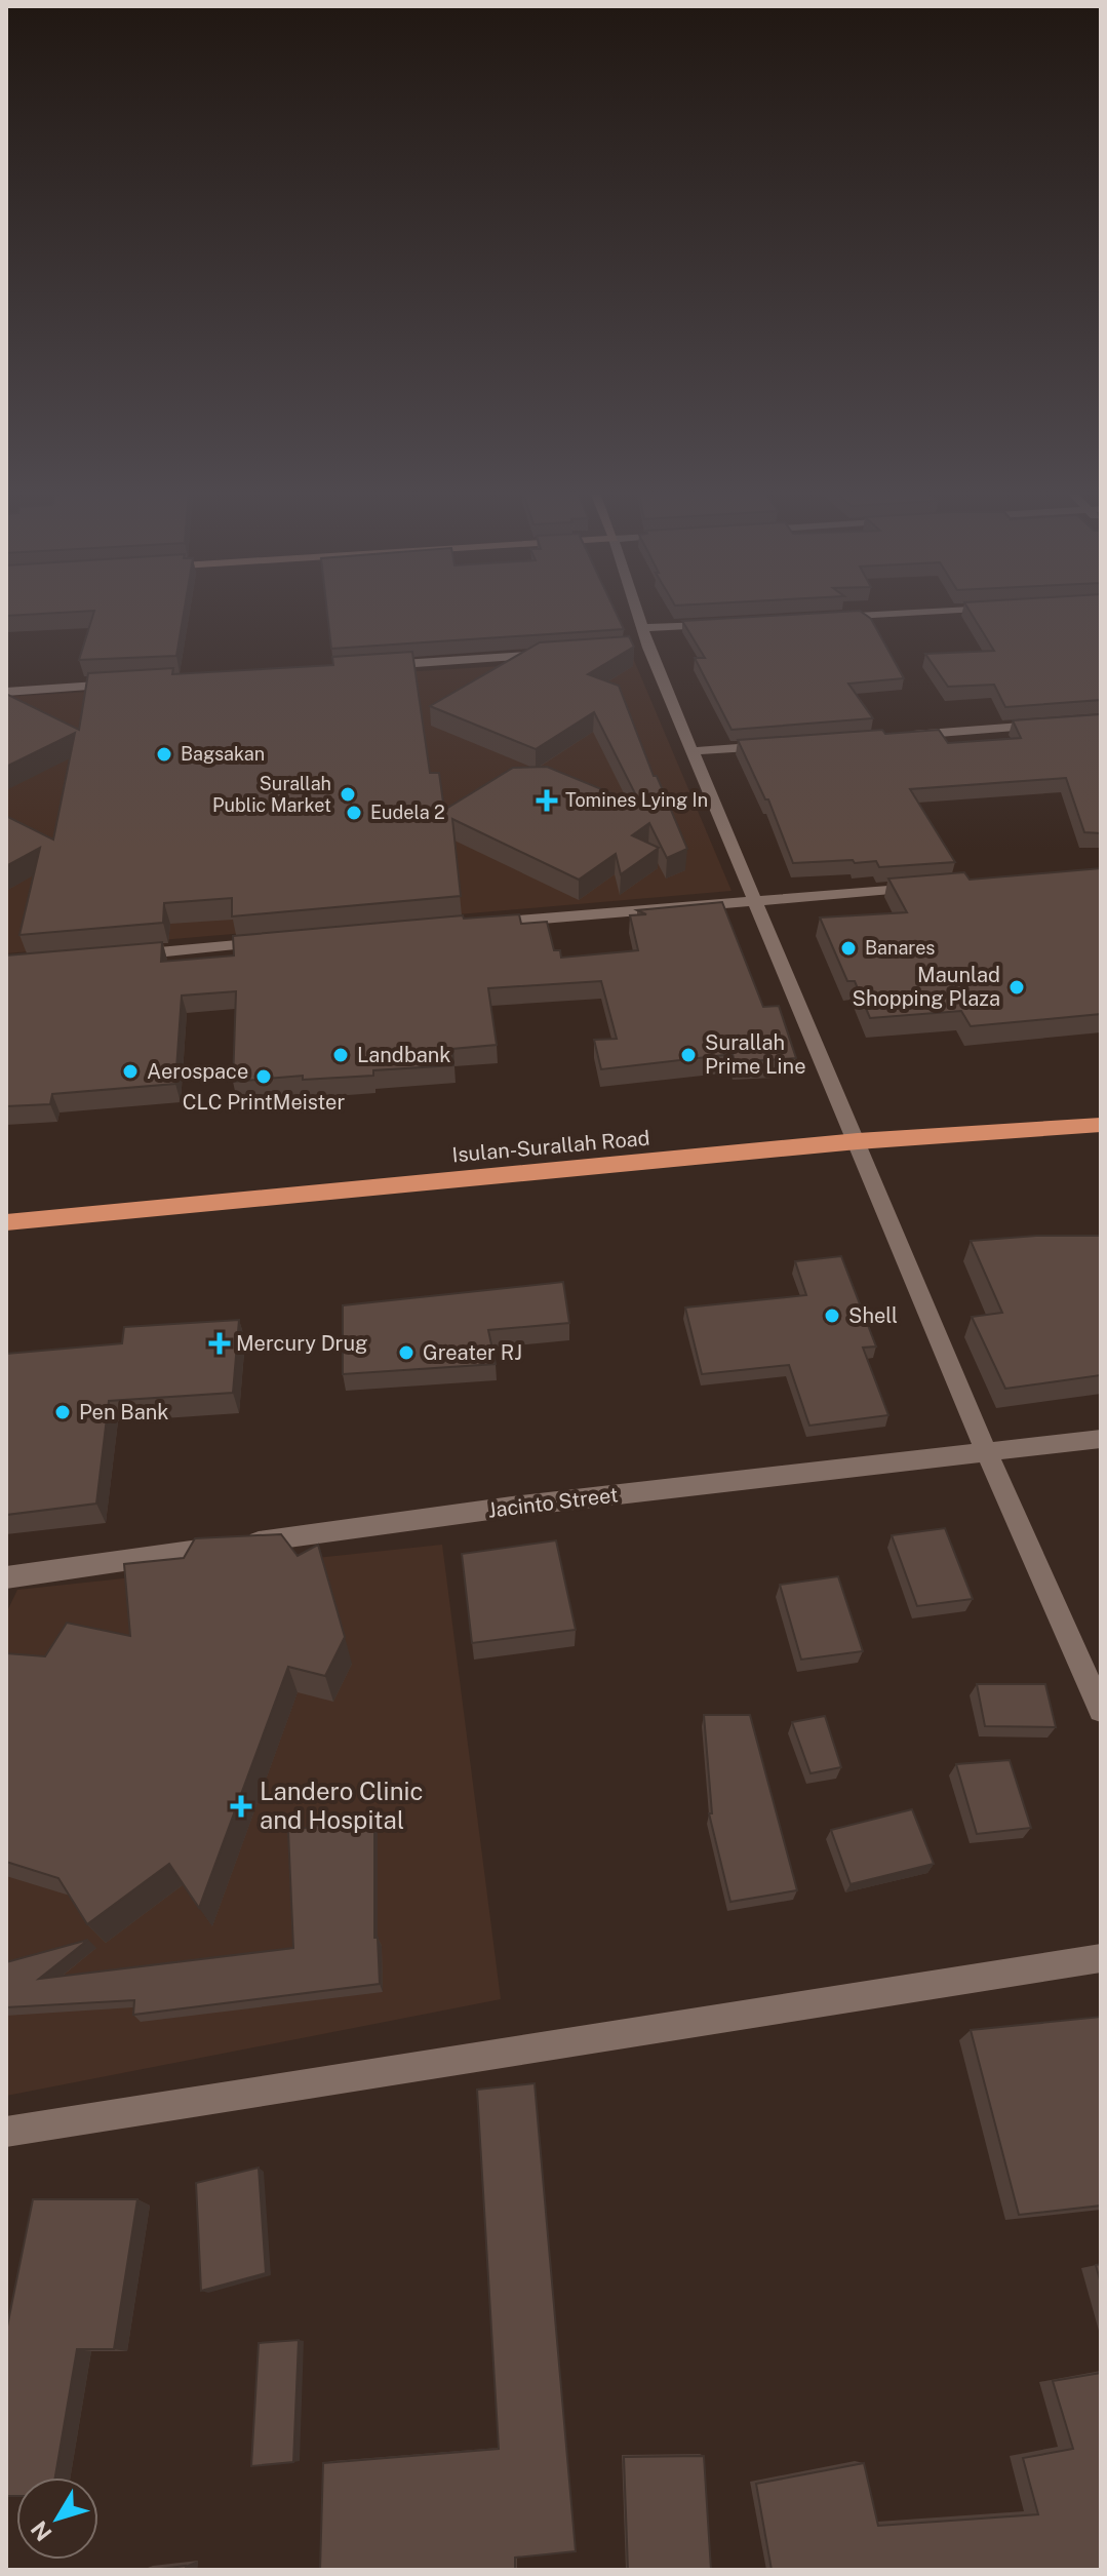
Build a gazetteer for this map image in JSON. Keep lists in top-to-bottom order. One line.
{"streets":{"highway":["Isulan-Surallah Road"],"street":["Jacinto Street"]},"places":{"other":["Bagsakan","Surallah Public Market","Eudela 2","Banares","Maunlad Shopping Plaza","Landbank","Surallah Prime Line","Aerospace","CLC PrintMeister","Shell","Greater RJ","Pen Bank"],"health":["Tomines Lying In","Mercury Drug","Landero Clinic and Hospital"]},"north":"bottom left"}
